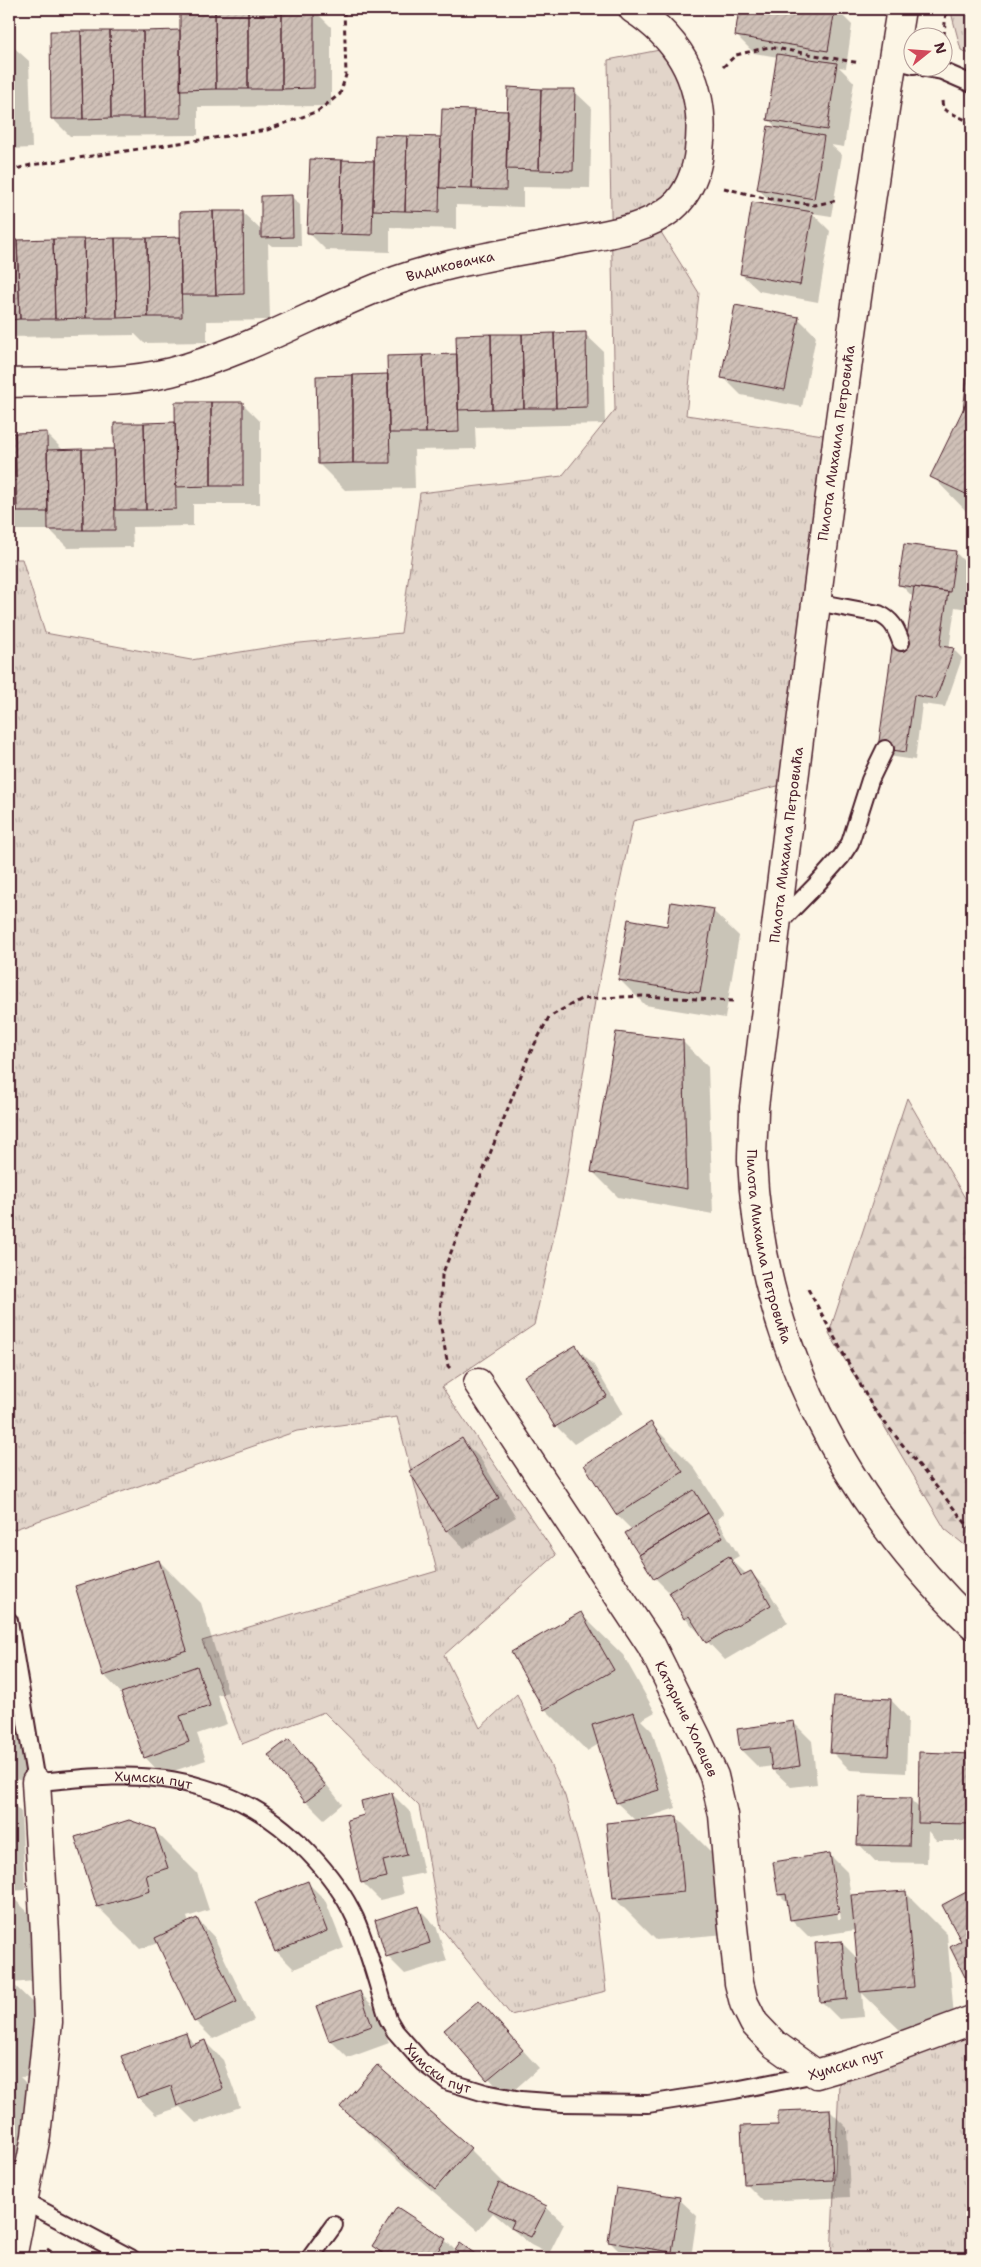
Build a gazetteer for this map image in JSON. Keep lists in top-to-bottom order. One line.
{"streets":{"street":["Видиковачка","Пилота Михаила Петровића","Катарине Холецев","Хумски пут"]},"crossings":[["Катарине Холецев","Хумски пут"]],"north":"right"}
